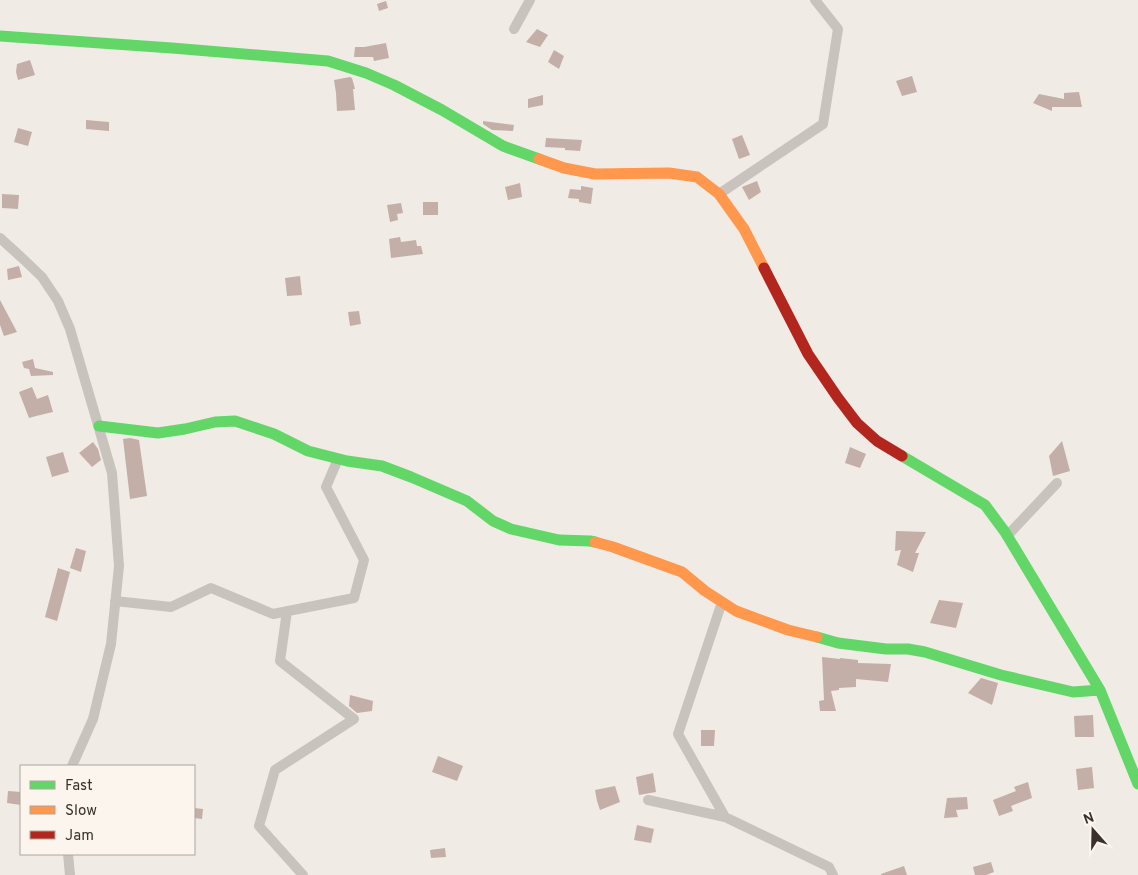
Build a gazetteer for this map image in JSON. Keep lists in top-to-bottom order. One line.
{"legend":["Fast","Slow","Jam"],"north":"top"}
